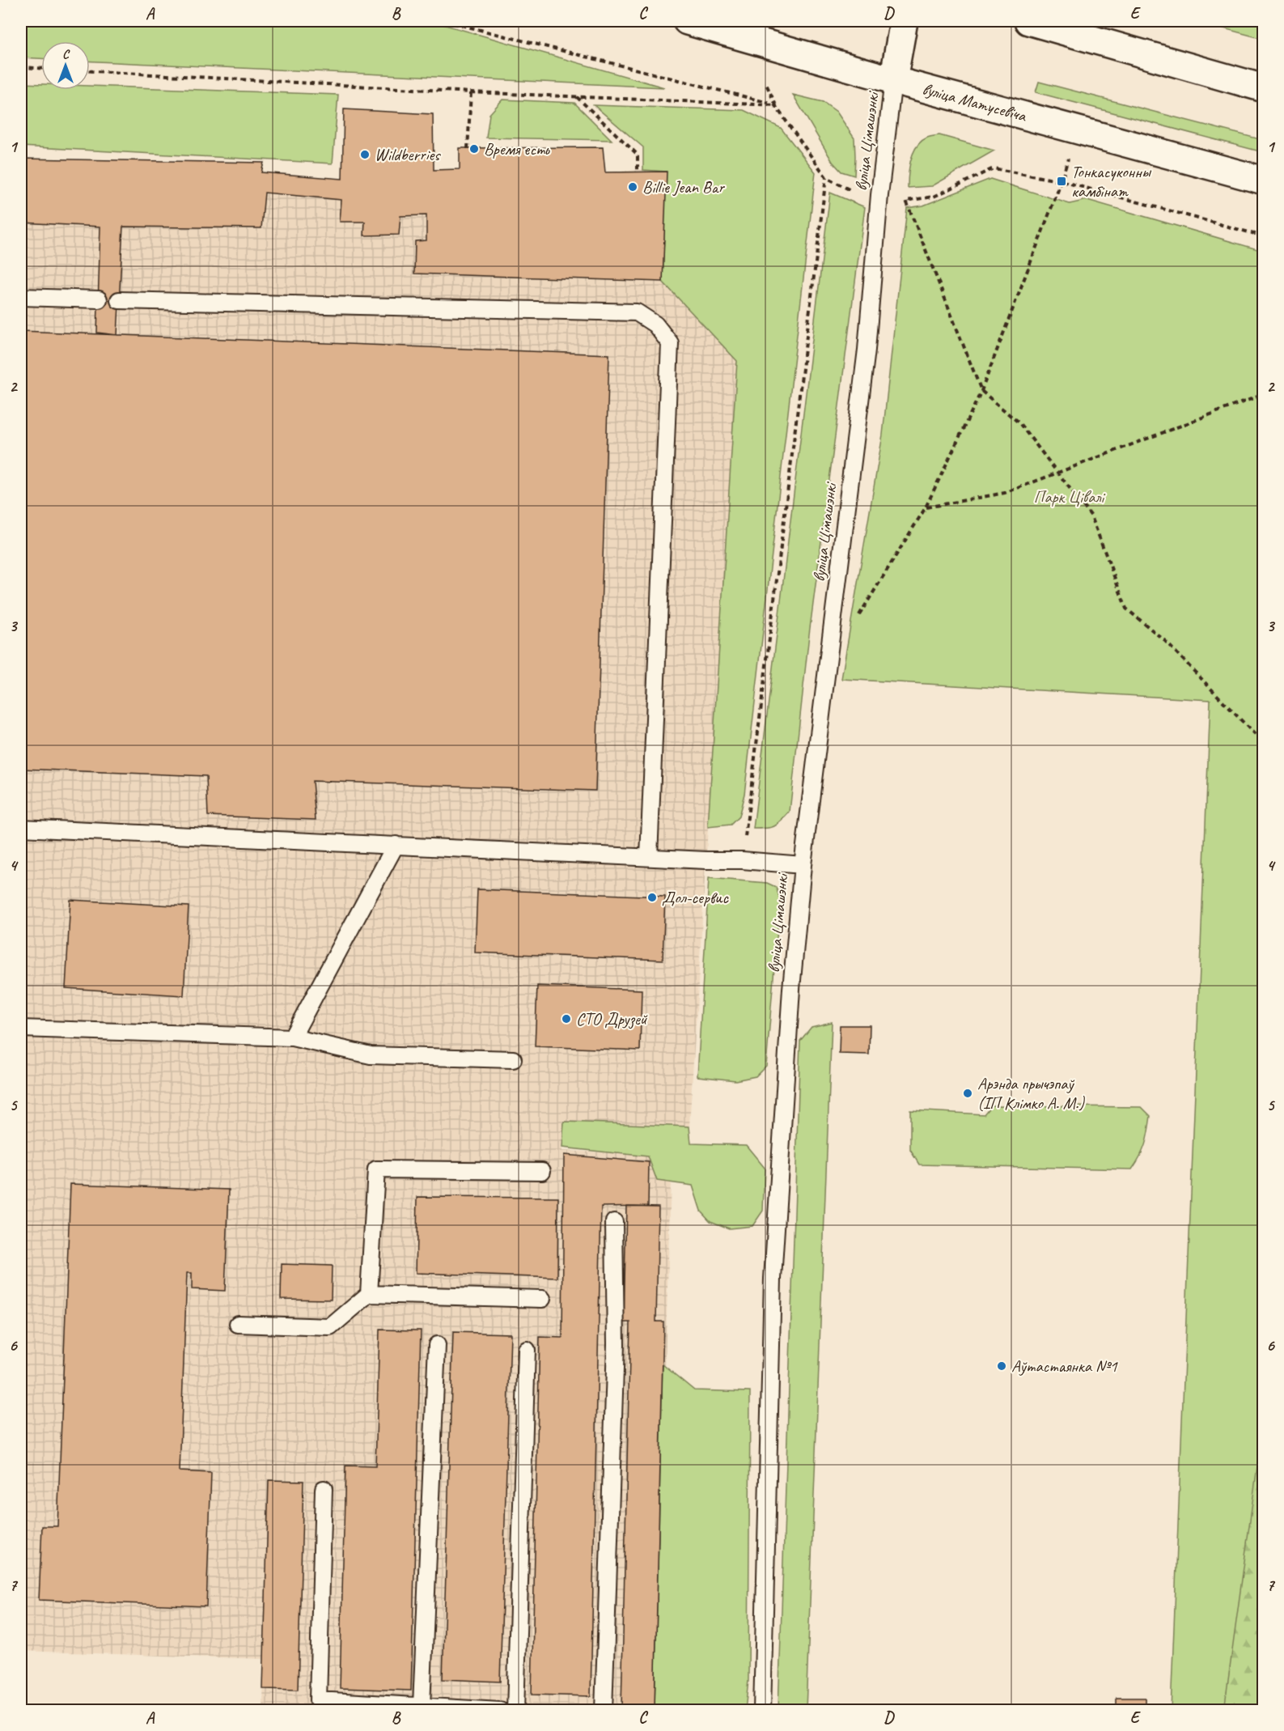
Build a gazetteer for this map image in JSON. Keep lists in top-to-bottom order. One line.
{"streets":{"main road":["вуліца Матусевіча"],"lane":["вуліца Цімашэнкі"]},"crossings":[["вуліца Матусевіча","вуліца Цімашэнкі"]],"parks":["Парк Цівалі"],"places":{"other":["Время есть","Wildberries","Billie Jean Bar","Дол-сервис","СТО Друзей","Арэнда прычэпаў (ІП Клімко А. М.)","Аўтастаянка №1"],"transit":["Тонкасуконны камбінат"]},"north":"top","grid":{"columns":["A","B","C","D","E"],"rows":["1","2","3","4","5","6","7"]}}
